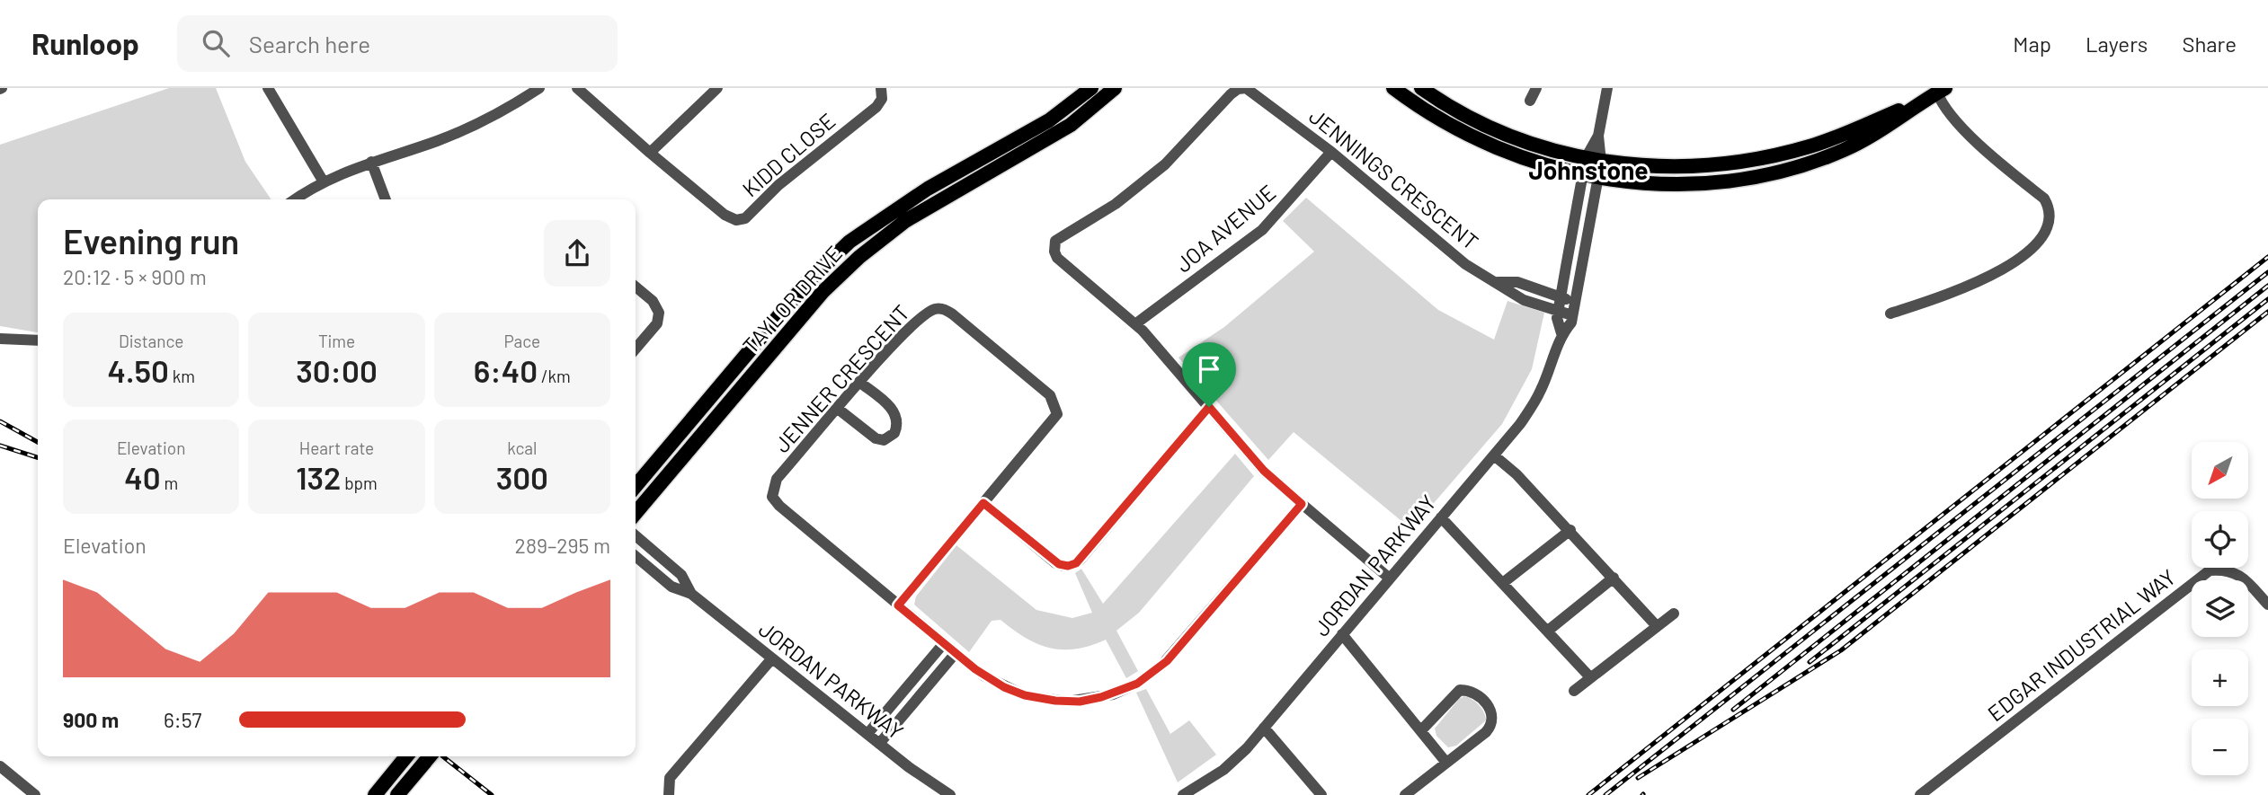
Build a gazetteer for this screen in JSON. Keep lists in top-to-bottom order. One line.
{"streets":{"main road":["TAYLOR DRIVE"],"street":["KIDD CLOSE","JENNINGS CRESCENT","JOA AVENUE","JENNER CRESCENT","JORDAN PARKWAY","EDGAR INDUSTRIAL WAY"]},"crossings":[["JENNINGS CRESCENT","JOA AVENUE"],["JENNINGS CRESCENT","JENNER CRESCENT"],["JENNINGS CRESCENT","JORDAN PARKWAY"]],"districts":["Johnstone"],"north":"bottom left","page":{"header":"Runloop","search":"Search here","nav":["Map","Layers","Share"],"heading":["Evening run","20:12 · 5 × 900 m"],"stats":[["Distance","4.50 km"],["Time","30:00"],["Pace","6:40 /km"],["Elevation","40 m"],["Heart rate","132 bpm"],["kcal","300"]],"map_buttons":["+","−"],"chart":["Elevation","289–295 m"],"list":[{"name":"900 m","note":"6:57"}]}}
